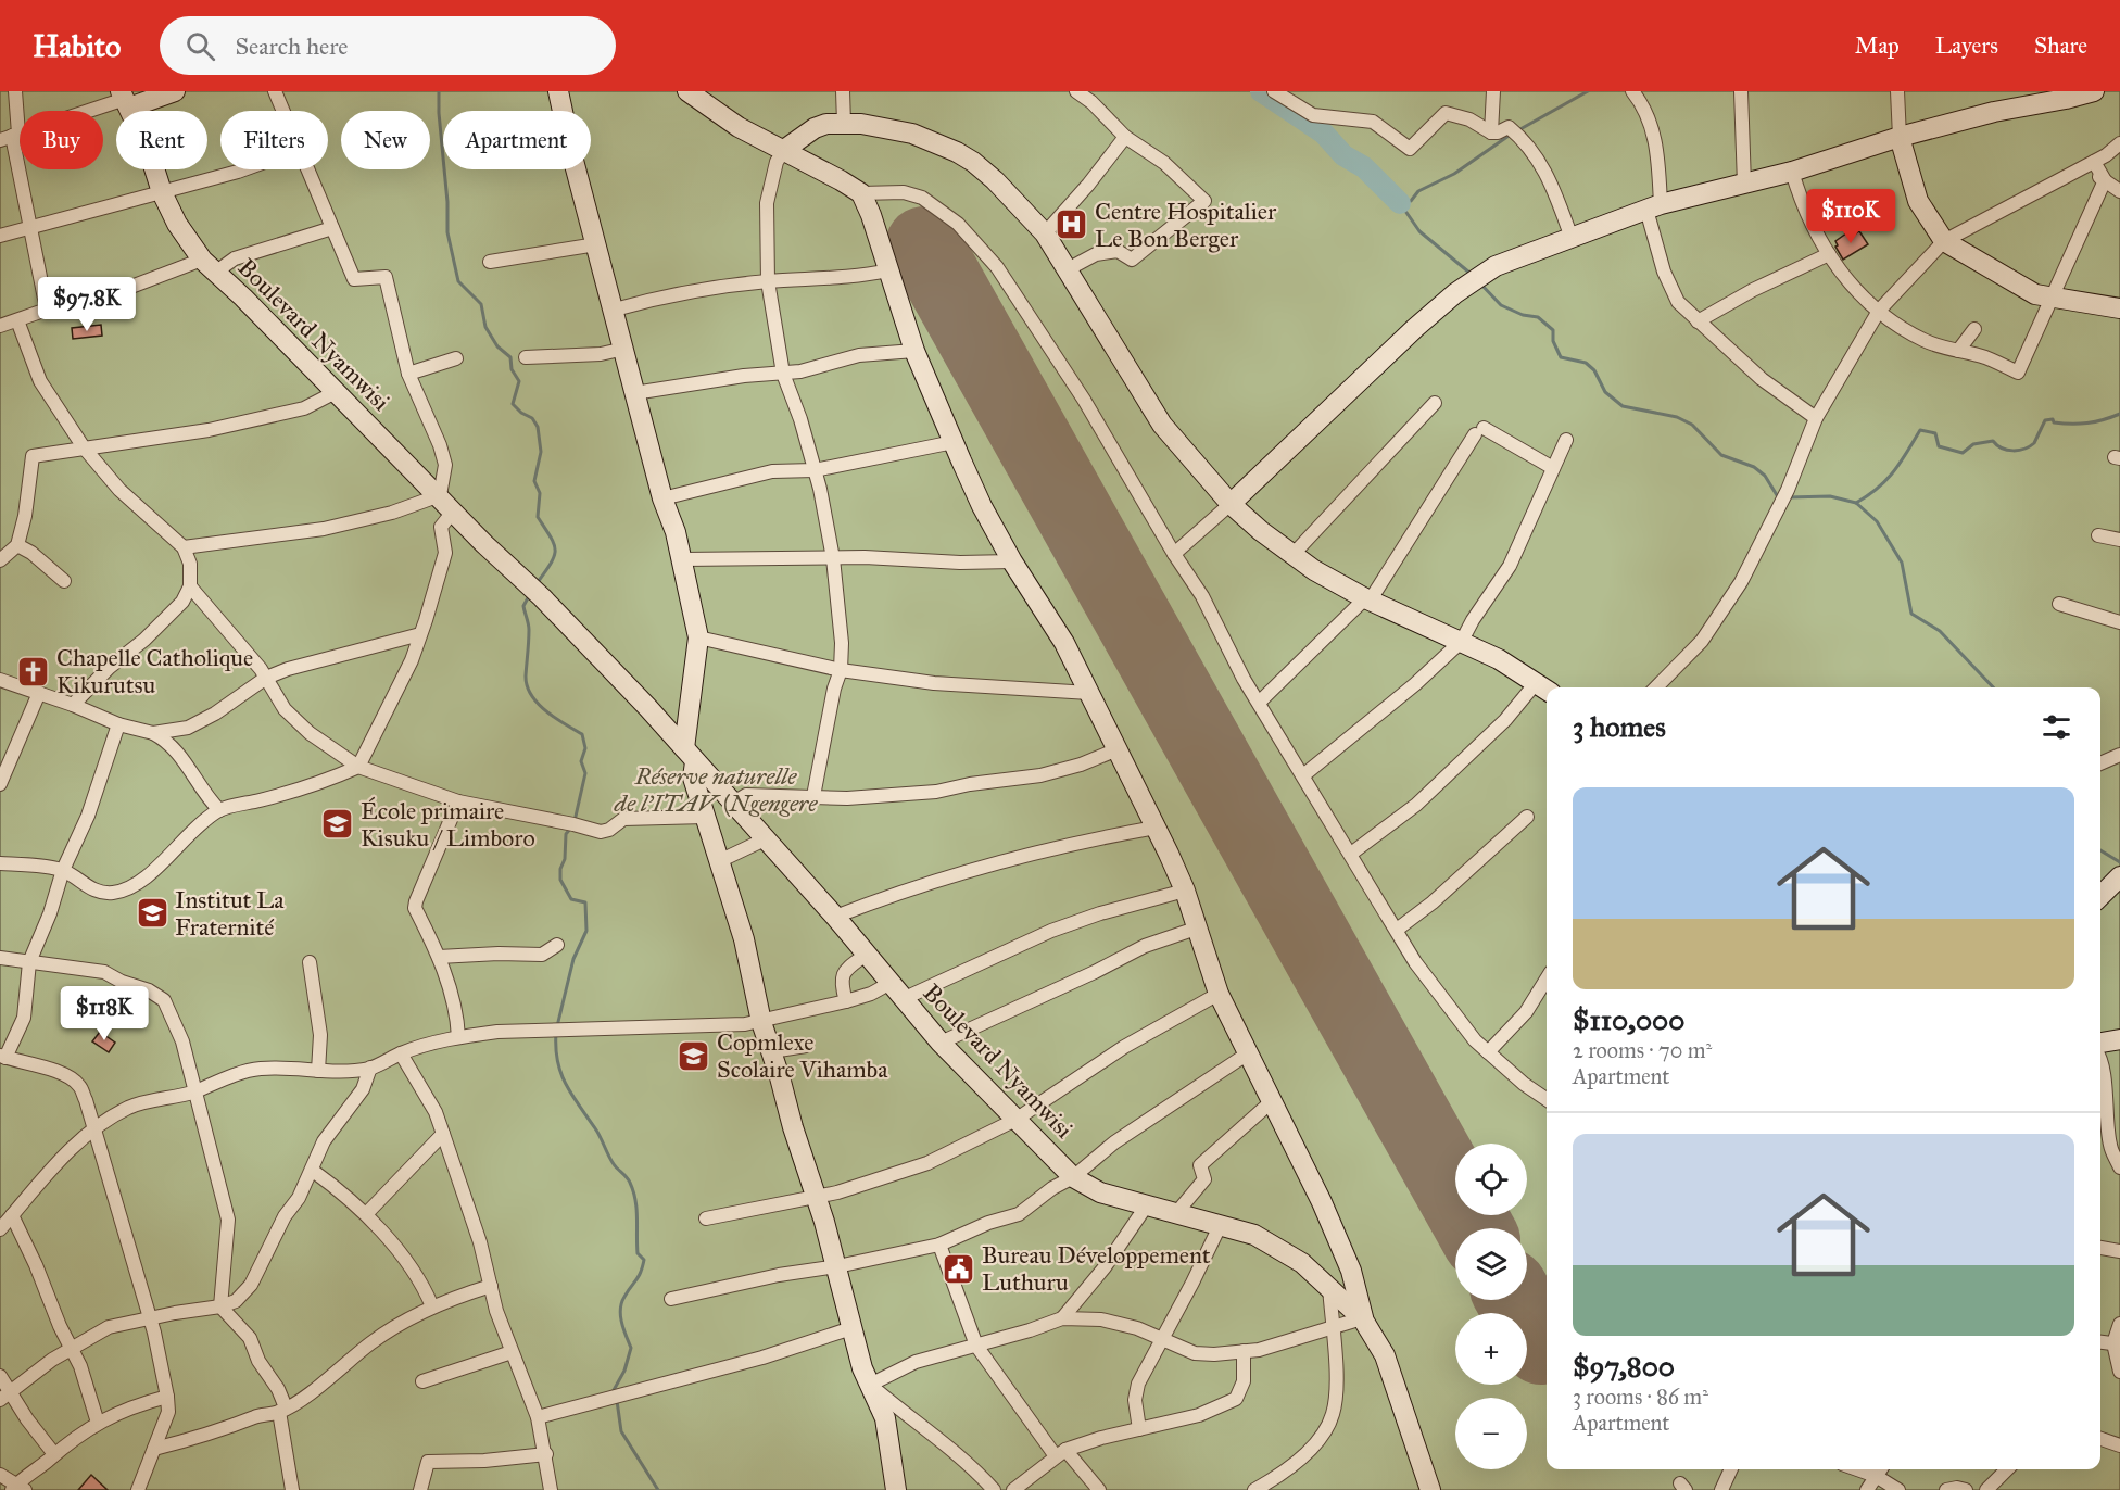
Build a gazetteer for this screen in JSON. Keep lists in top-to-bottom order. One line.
{"streets":{"street":["Boulevard Nyamwisi"]},"parks":["Réserve naturelle de l'ITAV (Ngengere"],"places":{"hospital":["Centre Hospitalier Le Bon Berger"],"church":["Chapelle Catholique Kikurutsu"],"school or university":["École primaire Kisuku / Limboro","Institut La Fraternité","Copmlexe Scolaire Vihamba"],"public building":["Bureau Développement Luthuru"]},"page":{"header":"Habito","search":"Search here","nav":["Map","Layers","Share"],"chip":["Buy","Rent","Filters","New","Apartment"],"price":["$110K","$97.8K","$118K"],"heading":"3 homes","list":[{"name":"$110,000","note":"2 rooms · 70 m² · Apartment"},{"name":"$97,800","note":"3 rooms · 86 m² · Apartment"}],"map_buttons":["+","−"]}}
